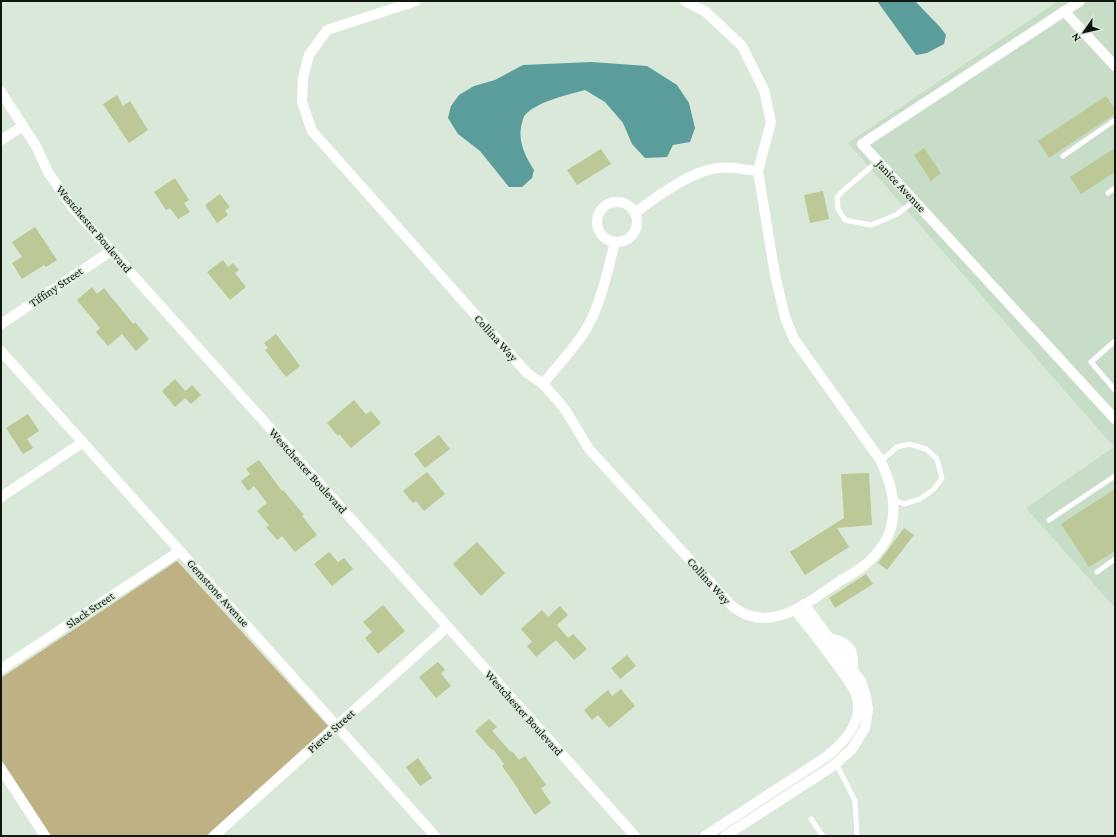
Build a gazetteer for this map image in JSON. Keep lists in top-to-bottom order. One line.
{"streets":{"street":["Janice Avenue","Westchester Boulevard","Tiffiny Street","Collina Way","Gemstone Avenue","Slack Street","Pierce Street"]},"crossings":[["Westchester Boulevard","Tiffiny Street"],["Westchester Boulevard","Pierce Street"],["Gemstone Avenue","Slack Street"],["Gemstone Avenue","Pierce Street"]],"north":"bottom left"}
